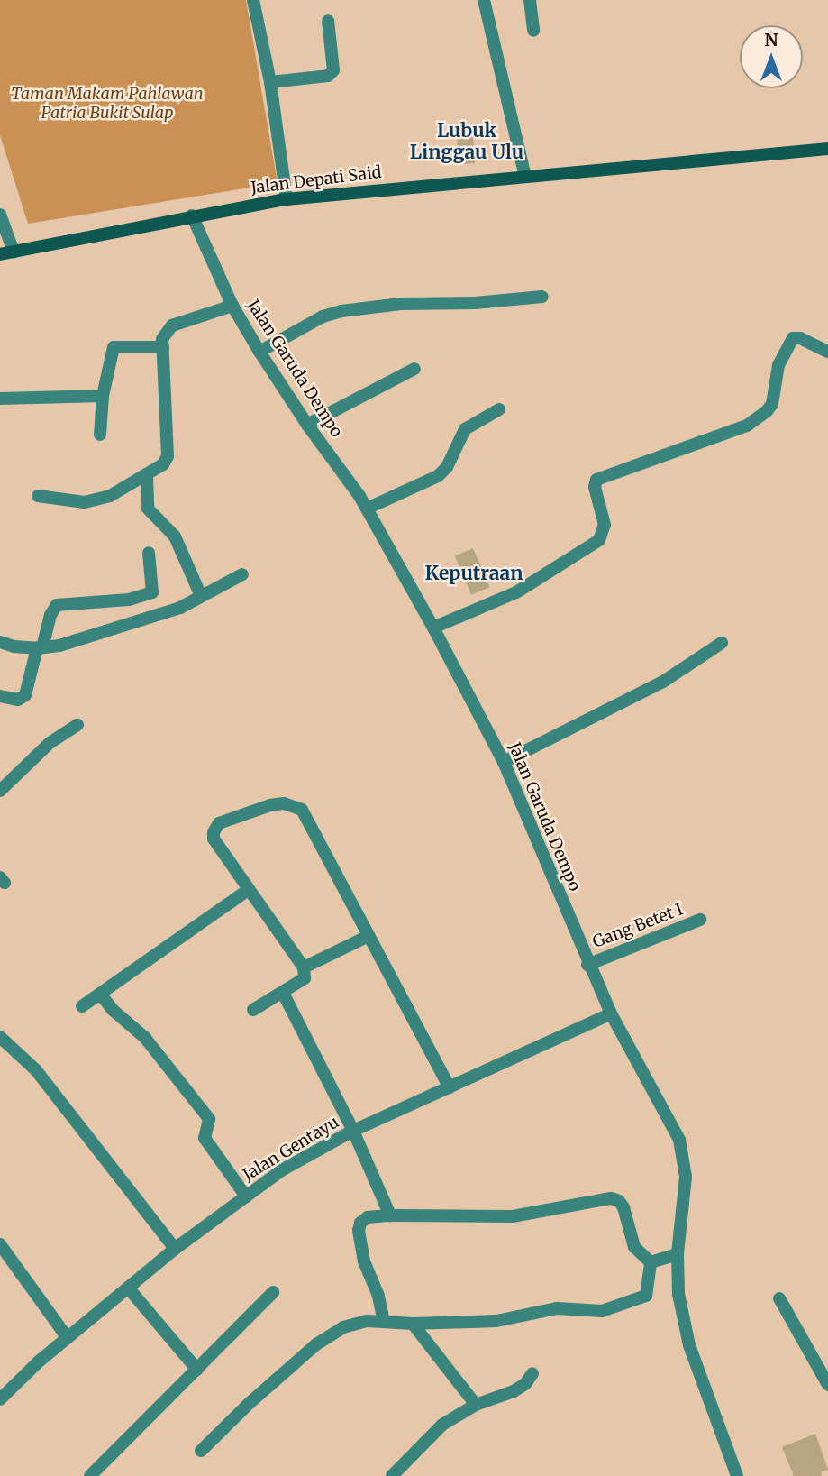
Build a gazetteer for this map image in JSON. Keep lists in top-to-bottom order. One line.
{"streets":{"main road":["Jalan Depati Said"],"street":["Jalan Garuda Dempo","Gang Betet I","Jalan Gentayu"]},"crossings":[["Jalan Depati Said","Jalan Garuda Dempo"],["Jalan Garuda Dempo","Gang Betet I"],["Jalan Garuda Dempo","Jalan Gentayu"]],"districts":["Lubuk Linggau Ulu","Keputraan"],"parks":["Taman Makam Pahlawan Patria Bukit Sulap"],"north":"top"}
